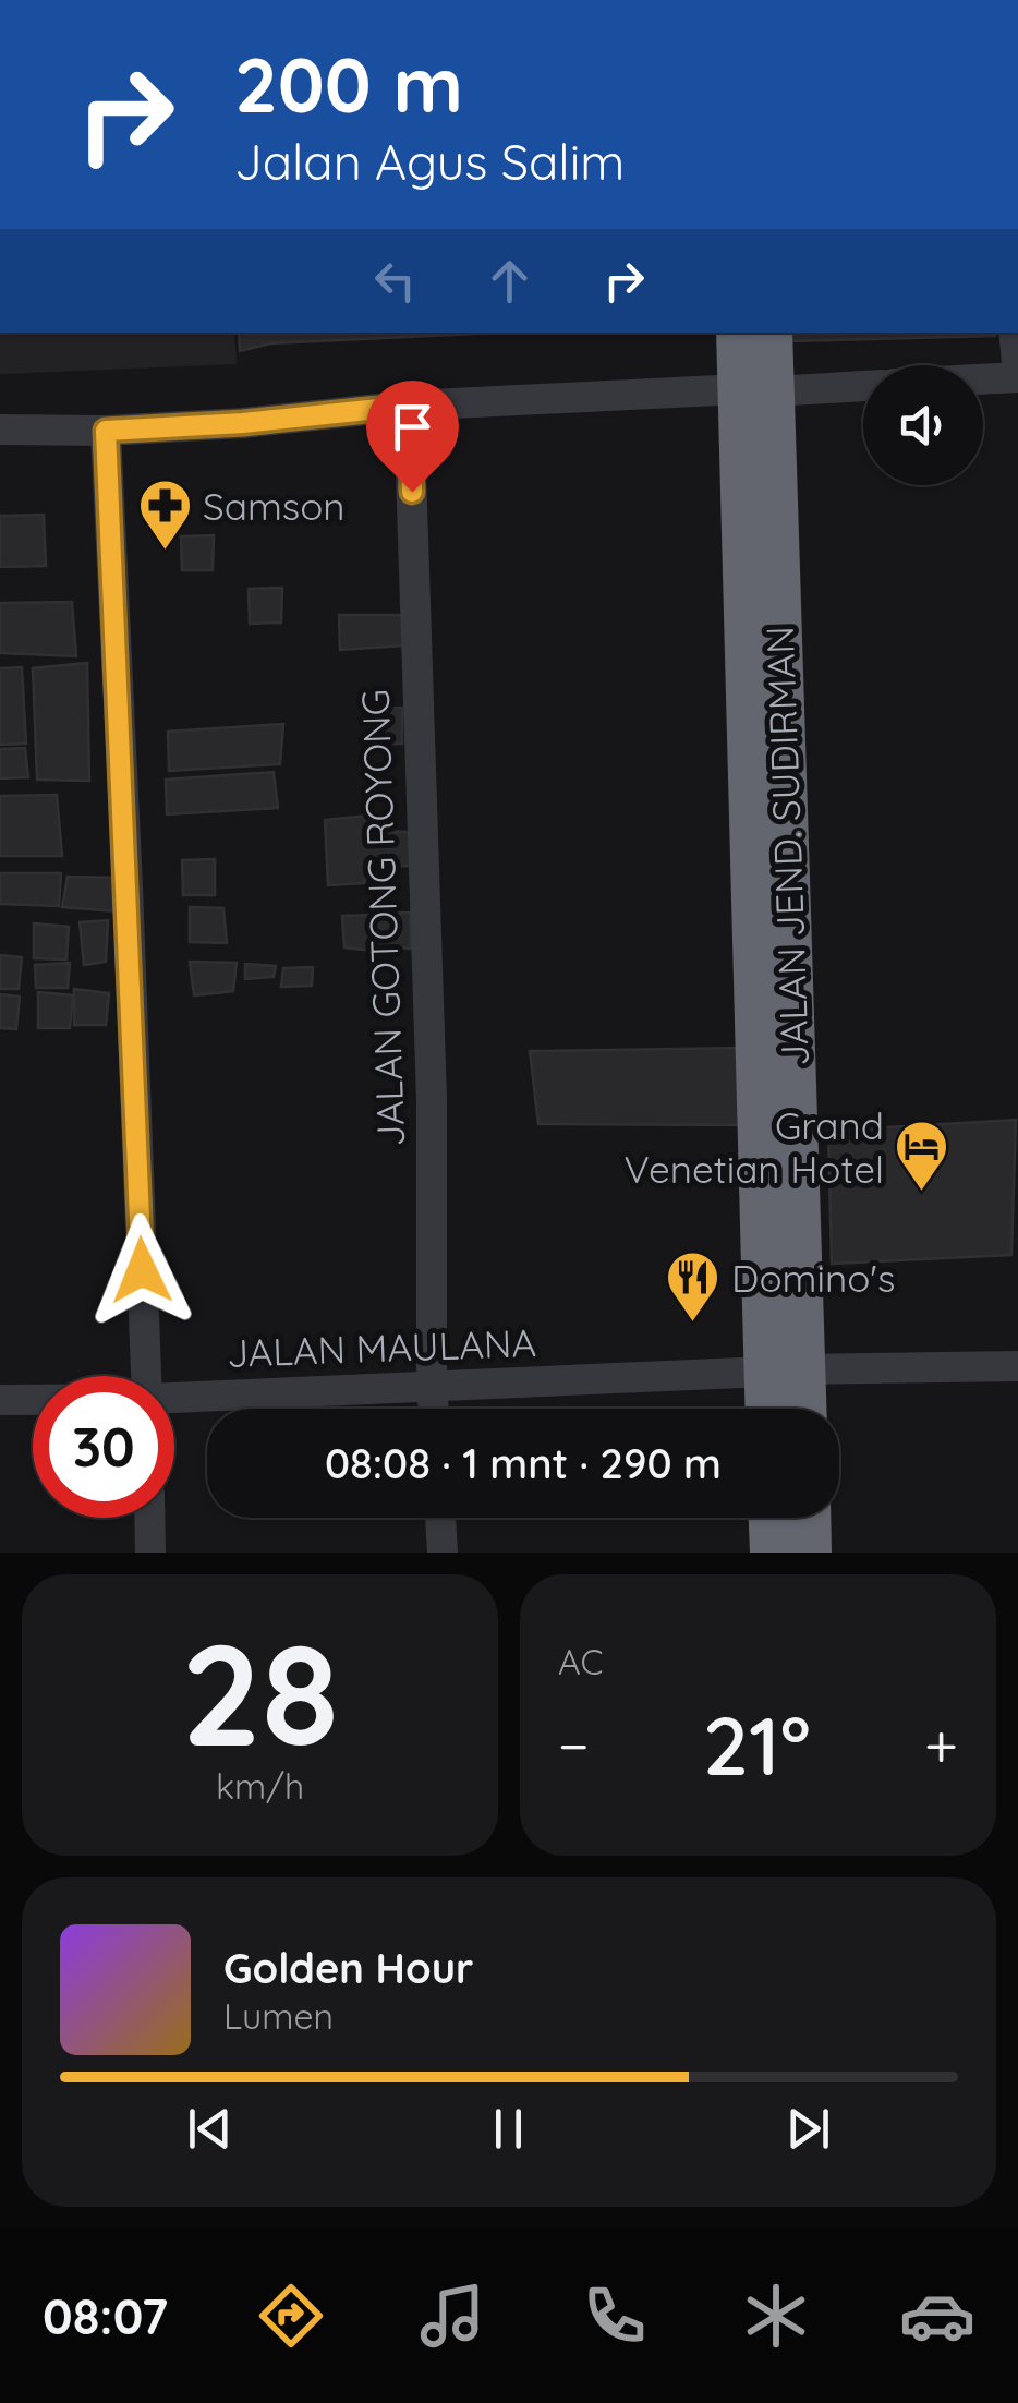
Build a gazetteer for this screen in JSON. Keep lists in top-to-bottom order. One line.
{"streets":{"highway":["JALAN JEND. SUDIRMAN"],"street":["JALAN GOTONG ROYONG","JALAN MAULANA"]},"crossings":[["JALAN JEND. SUDIRMAN","JALAN MAULANA"],["JALAN GOTONG ROYONG","JALAN MAULANA"]],"places":{"pharmacy":["Samson"],"hotel":["Grand Venetian Hotel"],"restaurant":["Domino's"]},"page":{"turn":["200 m","Jalan Agus Salim"],"limit":"30","trip":"08:08 · 1 mnt · 290 m","tile":[["28","km/h"],"AC"],"heat":["−","21°","+"],"song":["Golden Hour","Lumen"],"tabs":"08:07"}}
